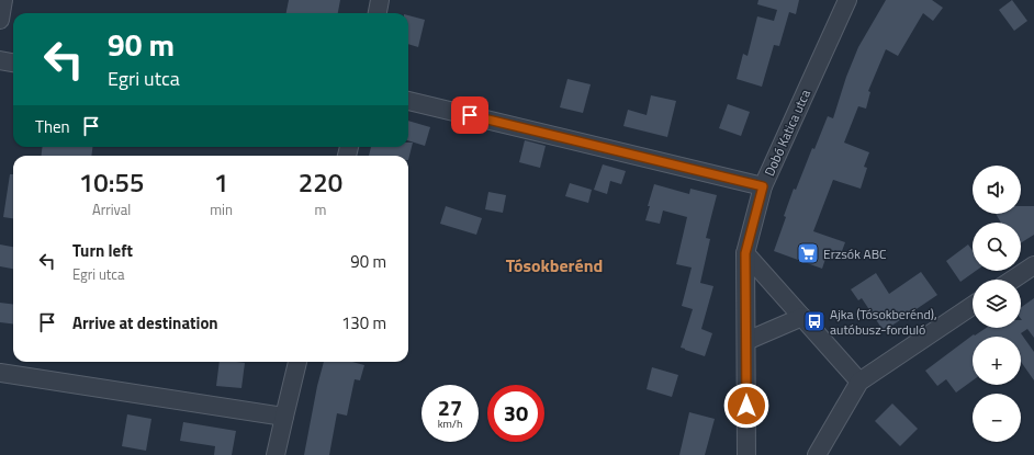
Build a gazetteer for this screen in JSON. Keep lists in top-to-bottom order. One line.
{"streets":{"street":["Dobó Katica utca"]},"districts":["Tósokberénd"],"places":{"supermarket":["Erzsók ABC"],"bus stop":["Ajka (Tósokberénd), autóbusz-forduló"]},"page":{"turn":["90 m","Egri utca"],"then":"Then","eta":["10:55","Arrival","1","min","220","m"],"map_buttons":["+","−"],"list":[{"name":"Turn left","note":"Egri utca","value":"90 m"},{"name":"Arrive at destination","value":"130 m"}],"speed":"27 km/h","limit":"30"}}
